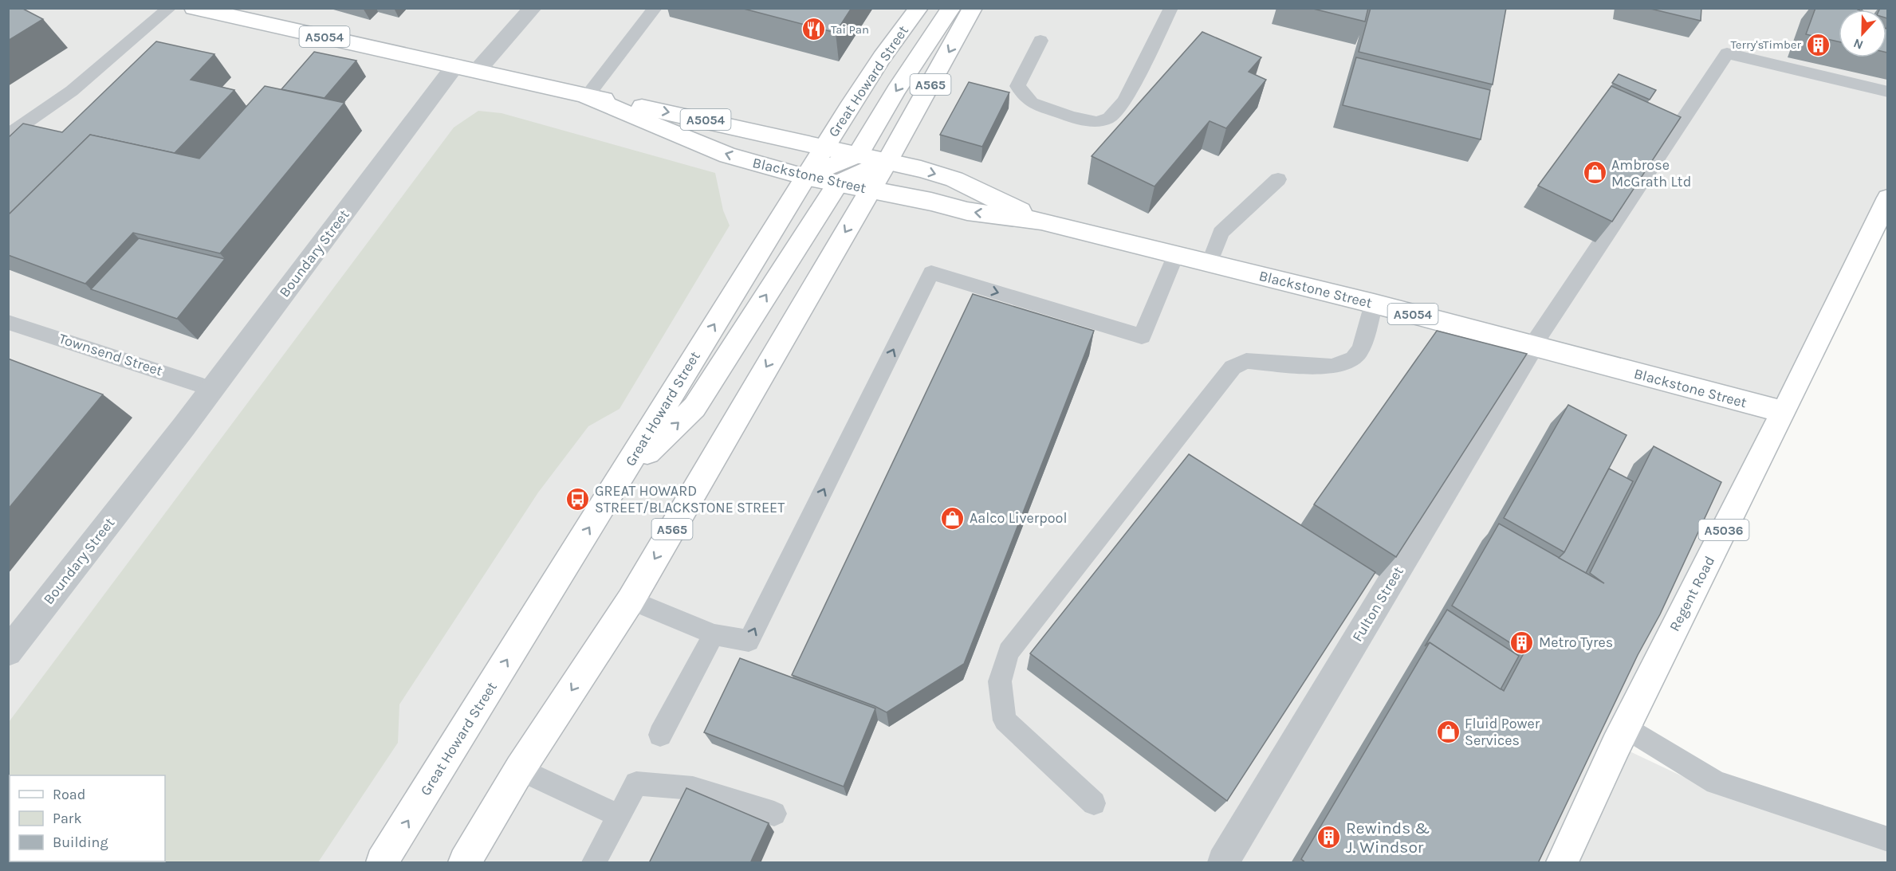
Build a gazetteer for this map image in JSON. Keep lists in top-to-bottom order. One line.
{"streets":{"main road":["A5054","Great Howard Street","A565","Blackstone Street","A5036","Regent Road"],"street":["Boundary Street","Fulton Street"],"lane":["Townsend Street"]},"crossings":[["A5054","Blackstone Street"],["A5054","Boundary Street"],["Great Howard Street","Blackstone Street"],["A565","Blackstone Street"],["Blackstone Street","Boundary Street"],["Blackstone Street","Regent Road"],["Blackstone Street","Fulton Street"],["Boundary Street","Townsend Street"]],"places":{"restaurant":["Tai Pan"],"building":["Terry'sTimber","Metro Tyres","Rewinds & J. Windsor"],"shop":["Ambrose McGrath Ltd","Aalco Liverpool","Fluid Power Services"],"bus stop":["GREAT HOWARD STREET/BLACKSTONE STREET"]},"legend":["Road","Park","Building"],"north":"bottom"}
